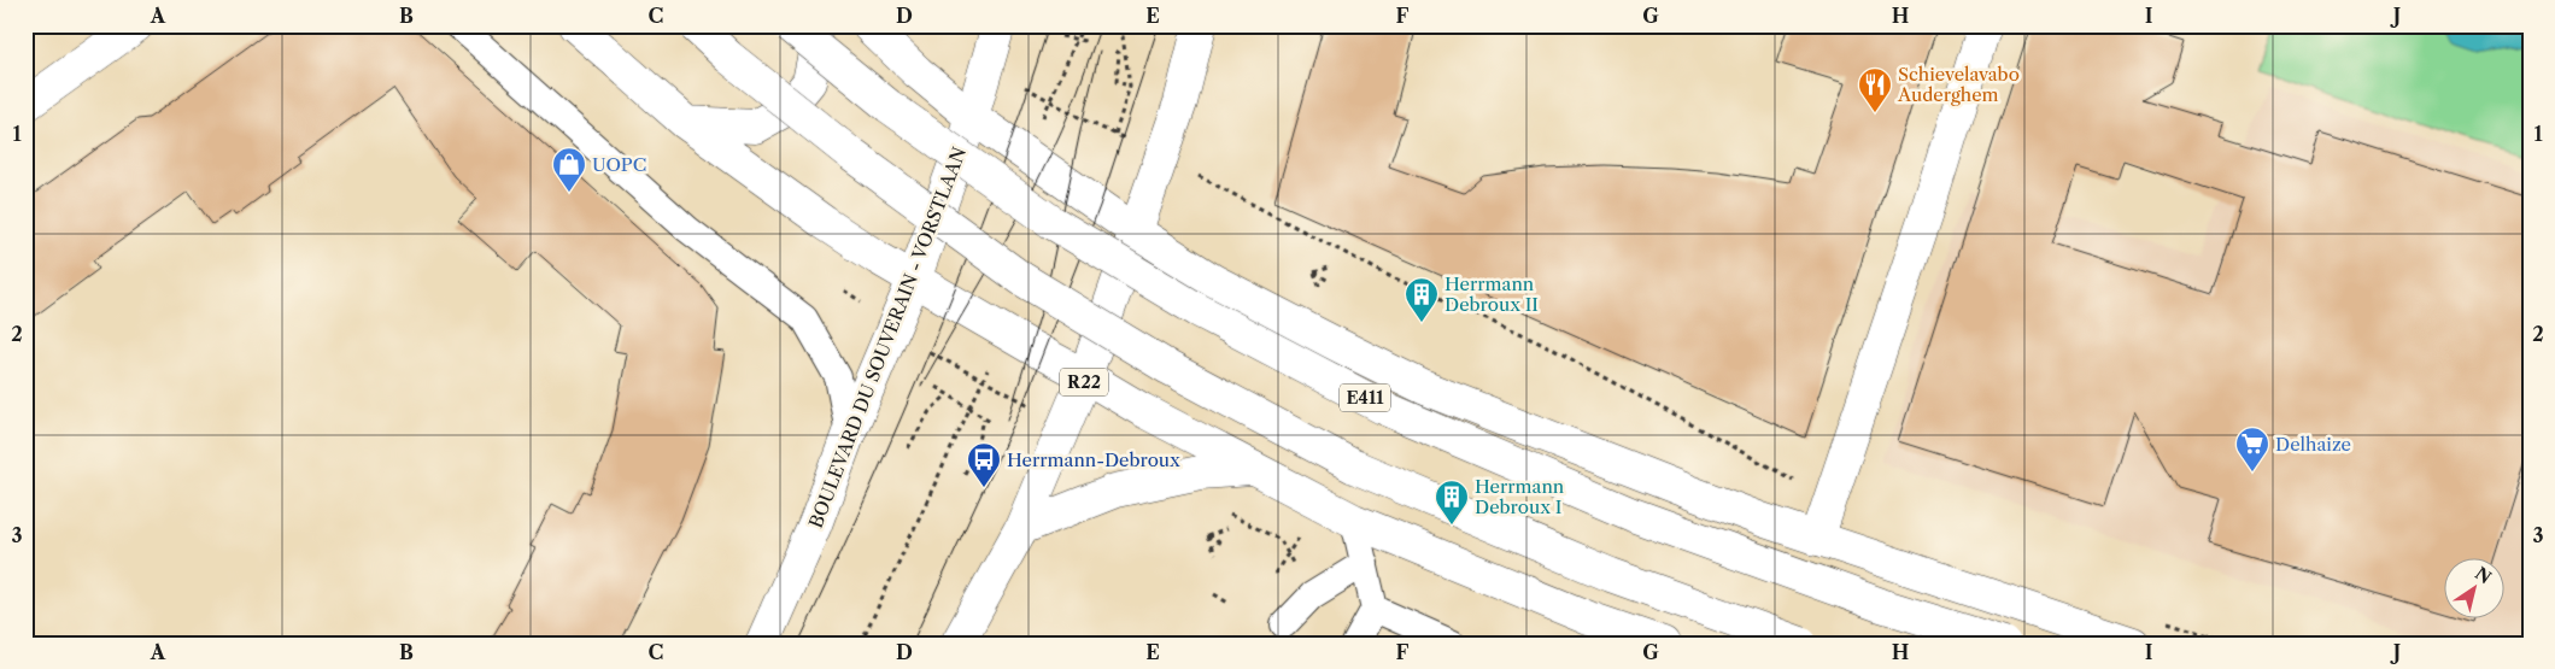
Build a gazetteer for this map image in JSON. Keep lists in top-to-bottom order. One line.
{"streets":{"main road":["BOULEVARD DU SOUVERAIN - VORSTLAAN","R22","E411"]},"places":{"restaurant":["Schievelavabo Auderghem"],"shop":["UOPC"],"building":["Herrmann Debroux II","Herrmann Debroux I"],"supermarket":["Delhaize"],"bus stop":["Herrmann-Debroux"]},"north":"top right","grid":{"columns":["A","B","C","D","E","F","G","H","I","J"],"rows":["1","2","3"]}}
